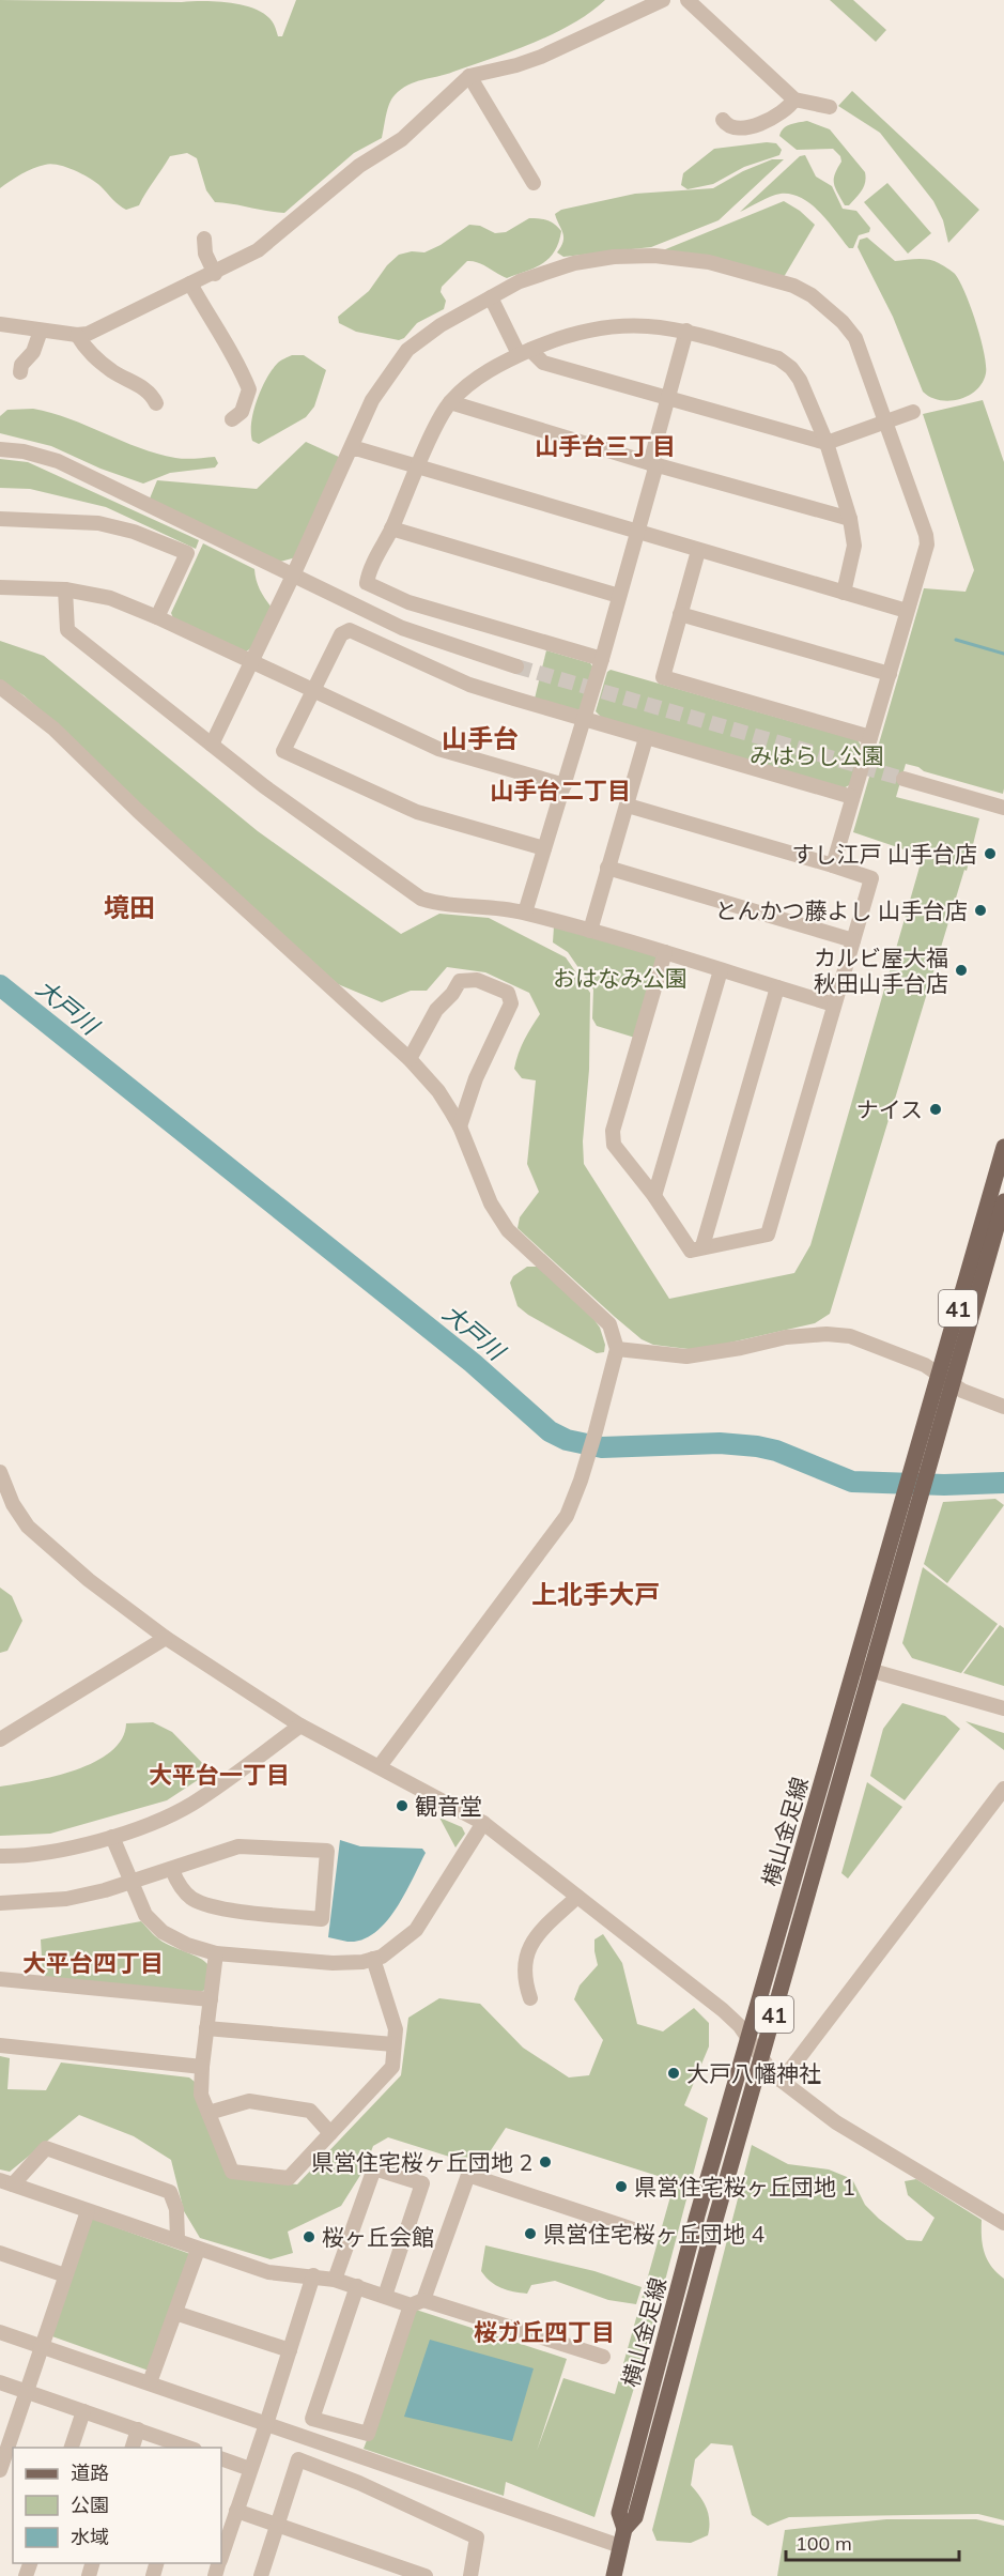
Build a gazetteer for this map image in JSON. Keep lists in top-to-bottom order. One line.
{"streets":{"main road":["41","横山金足線"]},"districts":["山手台三丁目","山手台","山手台二丁目","境田","上北手大戸","大平台一丁目","大平台四丁目","桜ガ丘四丁目"],"water":["大戸川"],"parks":["みはらし公園","おはなみ公園"],"places":["すし江戸 山手台店","とんかつ藤よし 山手台店","カルビ屋大福 秋田山手台店","ナイス","観音堂","大戸八幡神社","県営住宅桜ヶ丘団地 2","県営住宅桜ヶ丘団地 1","県営住宅桜ヶ丘団地 4","桜ヶ丘会館"],"legend":["道路","公園","水域"],"scale_bar":"100 m"}
